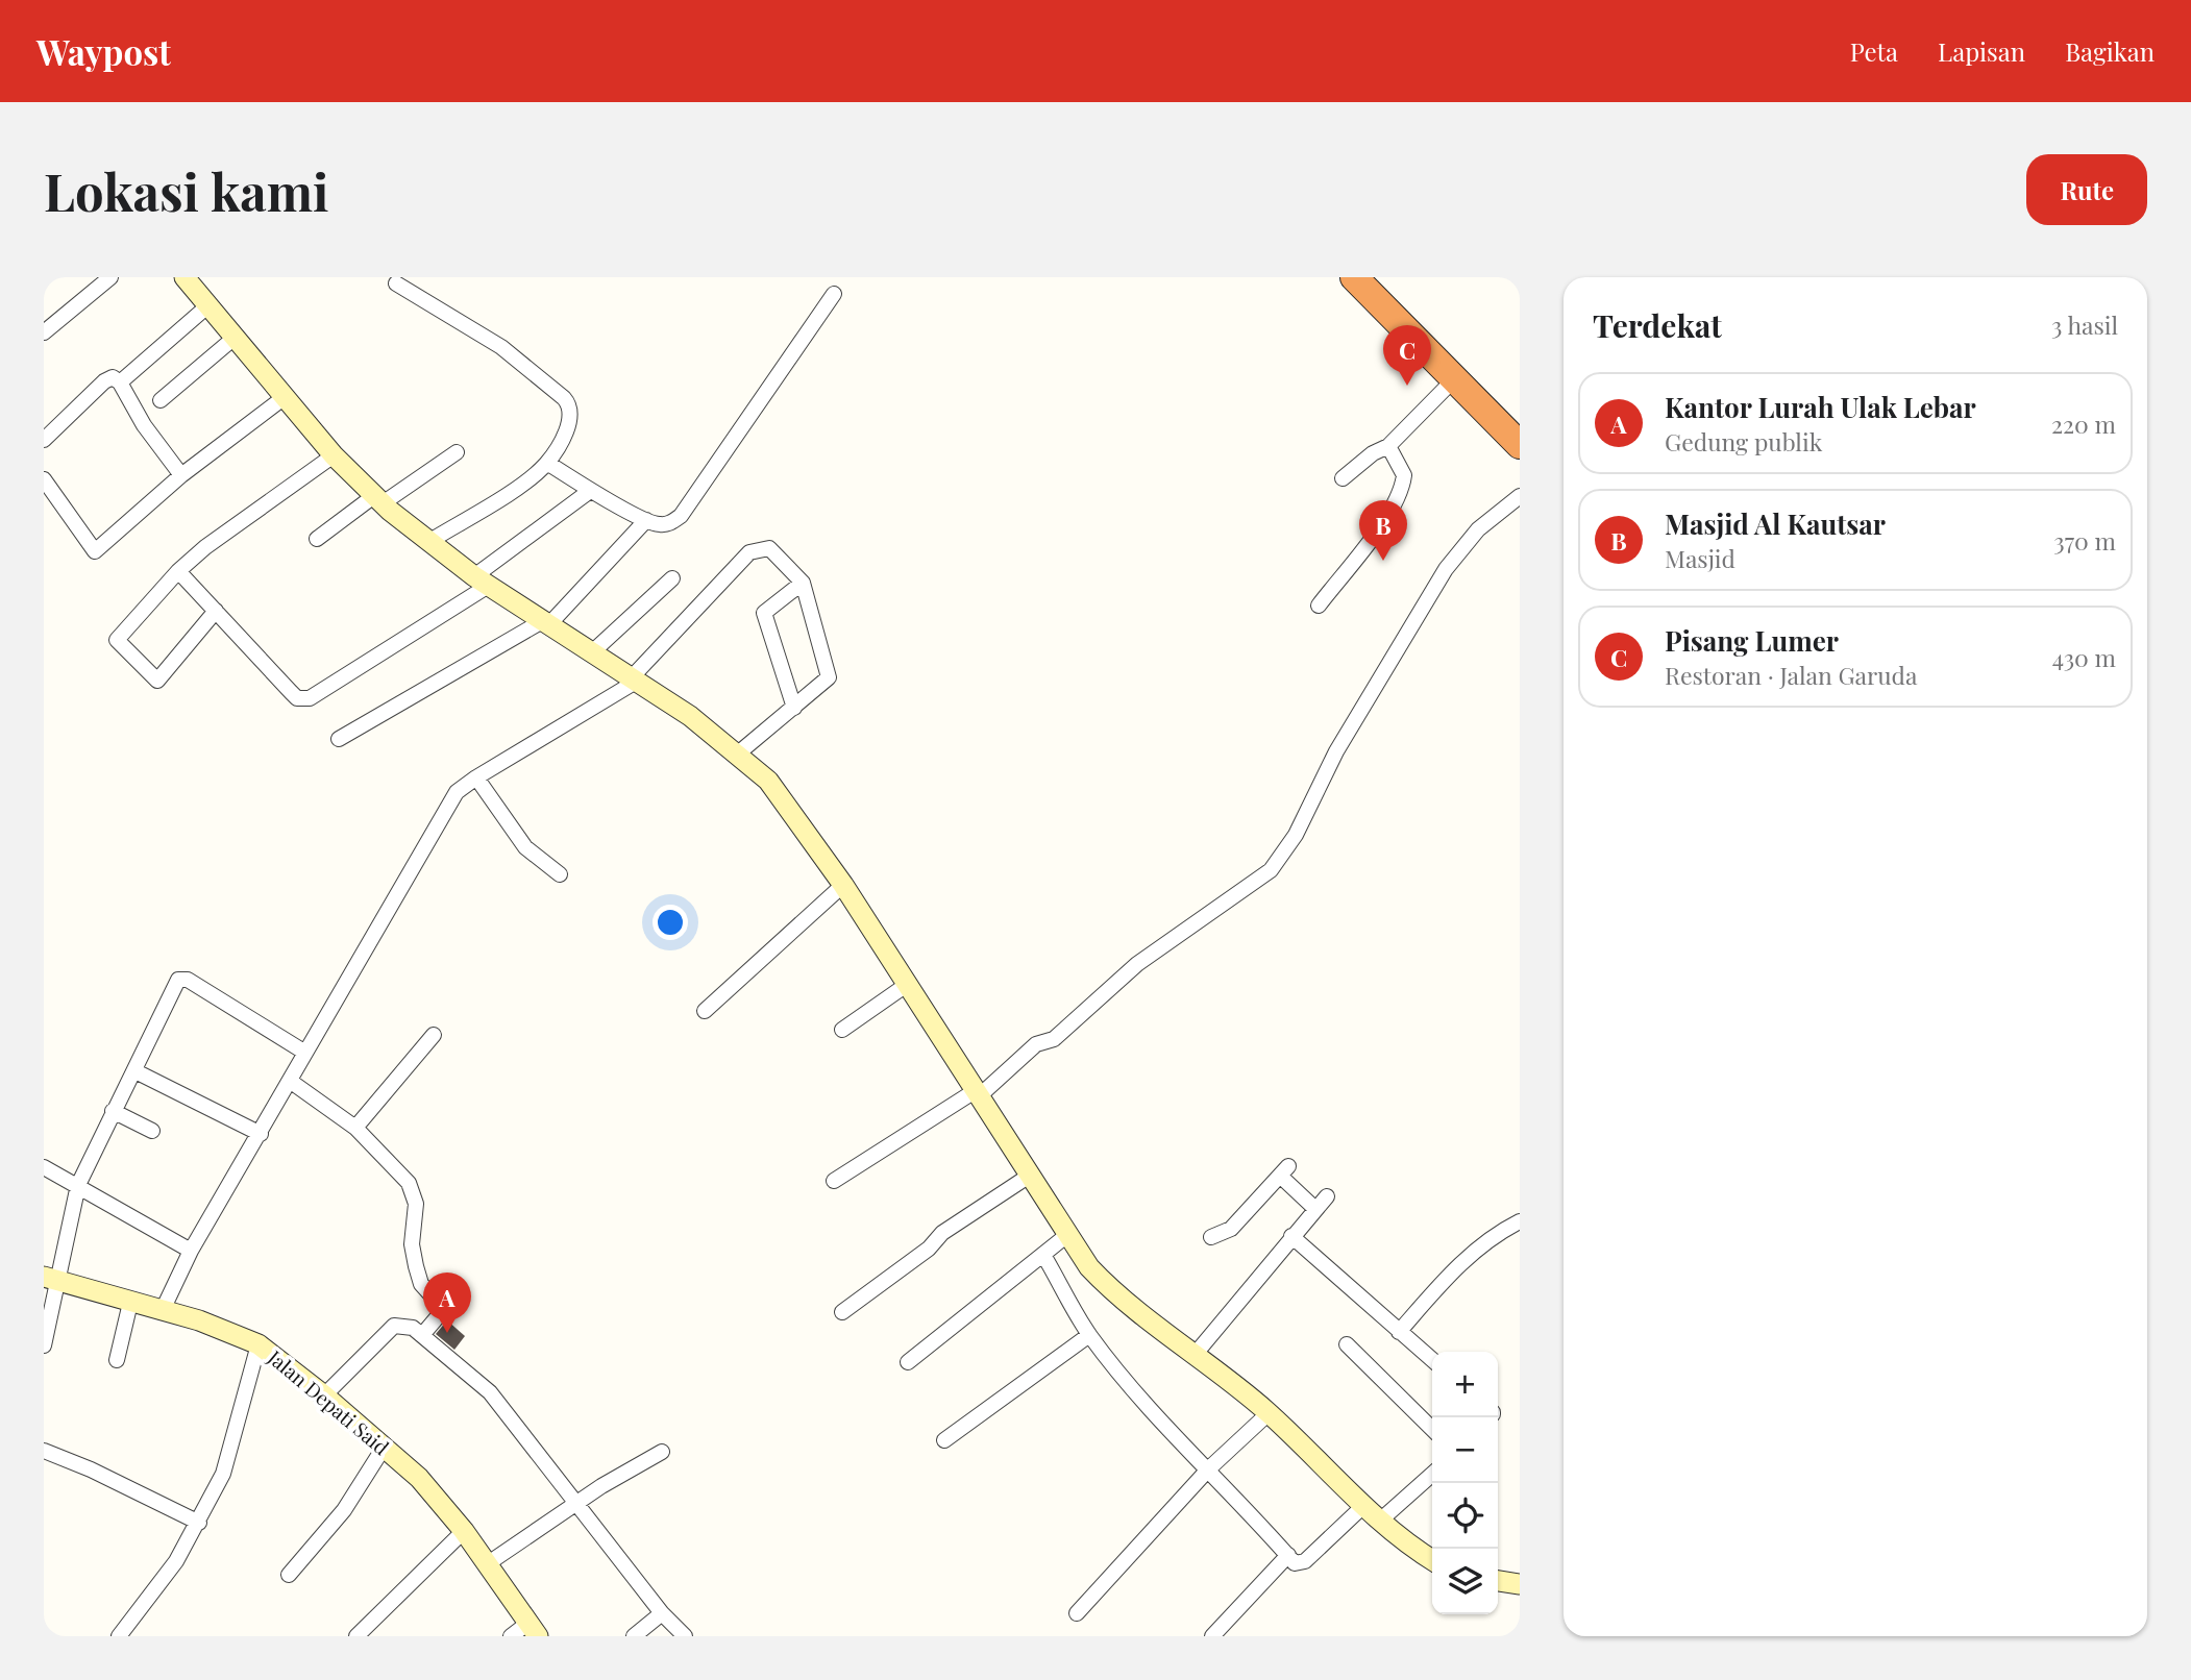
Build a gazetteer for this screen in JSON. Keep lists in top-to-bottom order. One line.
{"streets":{"street":["Jalan Depati Said"]},"page":{"header":"Waypost","nav":["Peta","Lapisan","Bagikan"],"buttons":"Rute","title":"Lokasi kami","heading":["Terdekat","3 hasil"],"pins":["C","B","A"],"list":[{"mark":"A","name":"Kantor Lurah Ulak Lebar","note":"Gedung publik","value":"220 m"},{"mark":"B","name":"Masjid Al Kautsar","note":"Masjid","value":"370 m"},{"mark":"C","name":"Pisang Lumer","note":"Restoran · Jalan Garuda","value":"430 m"}],"map_buttons":["+","−"]}}
